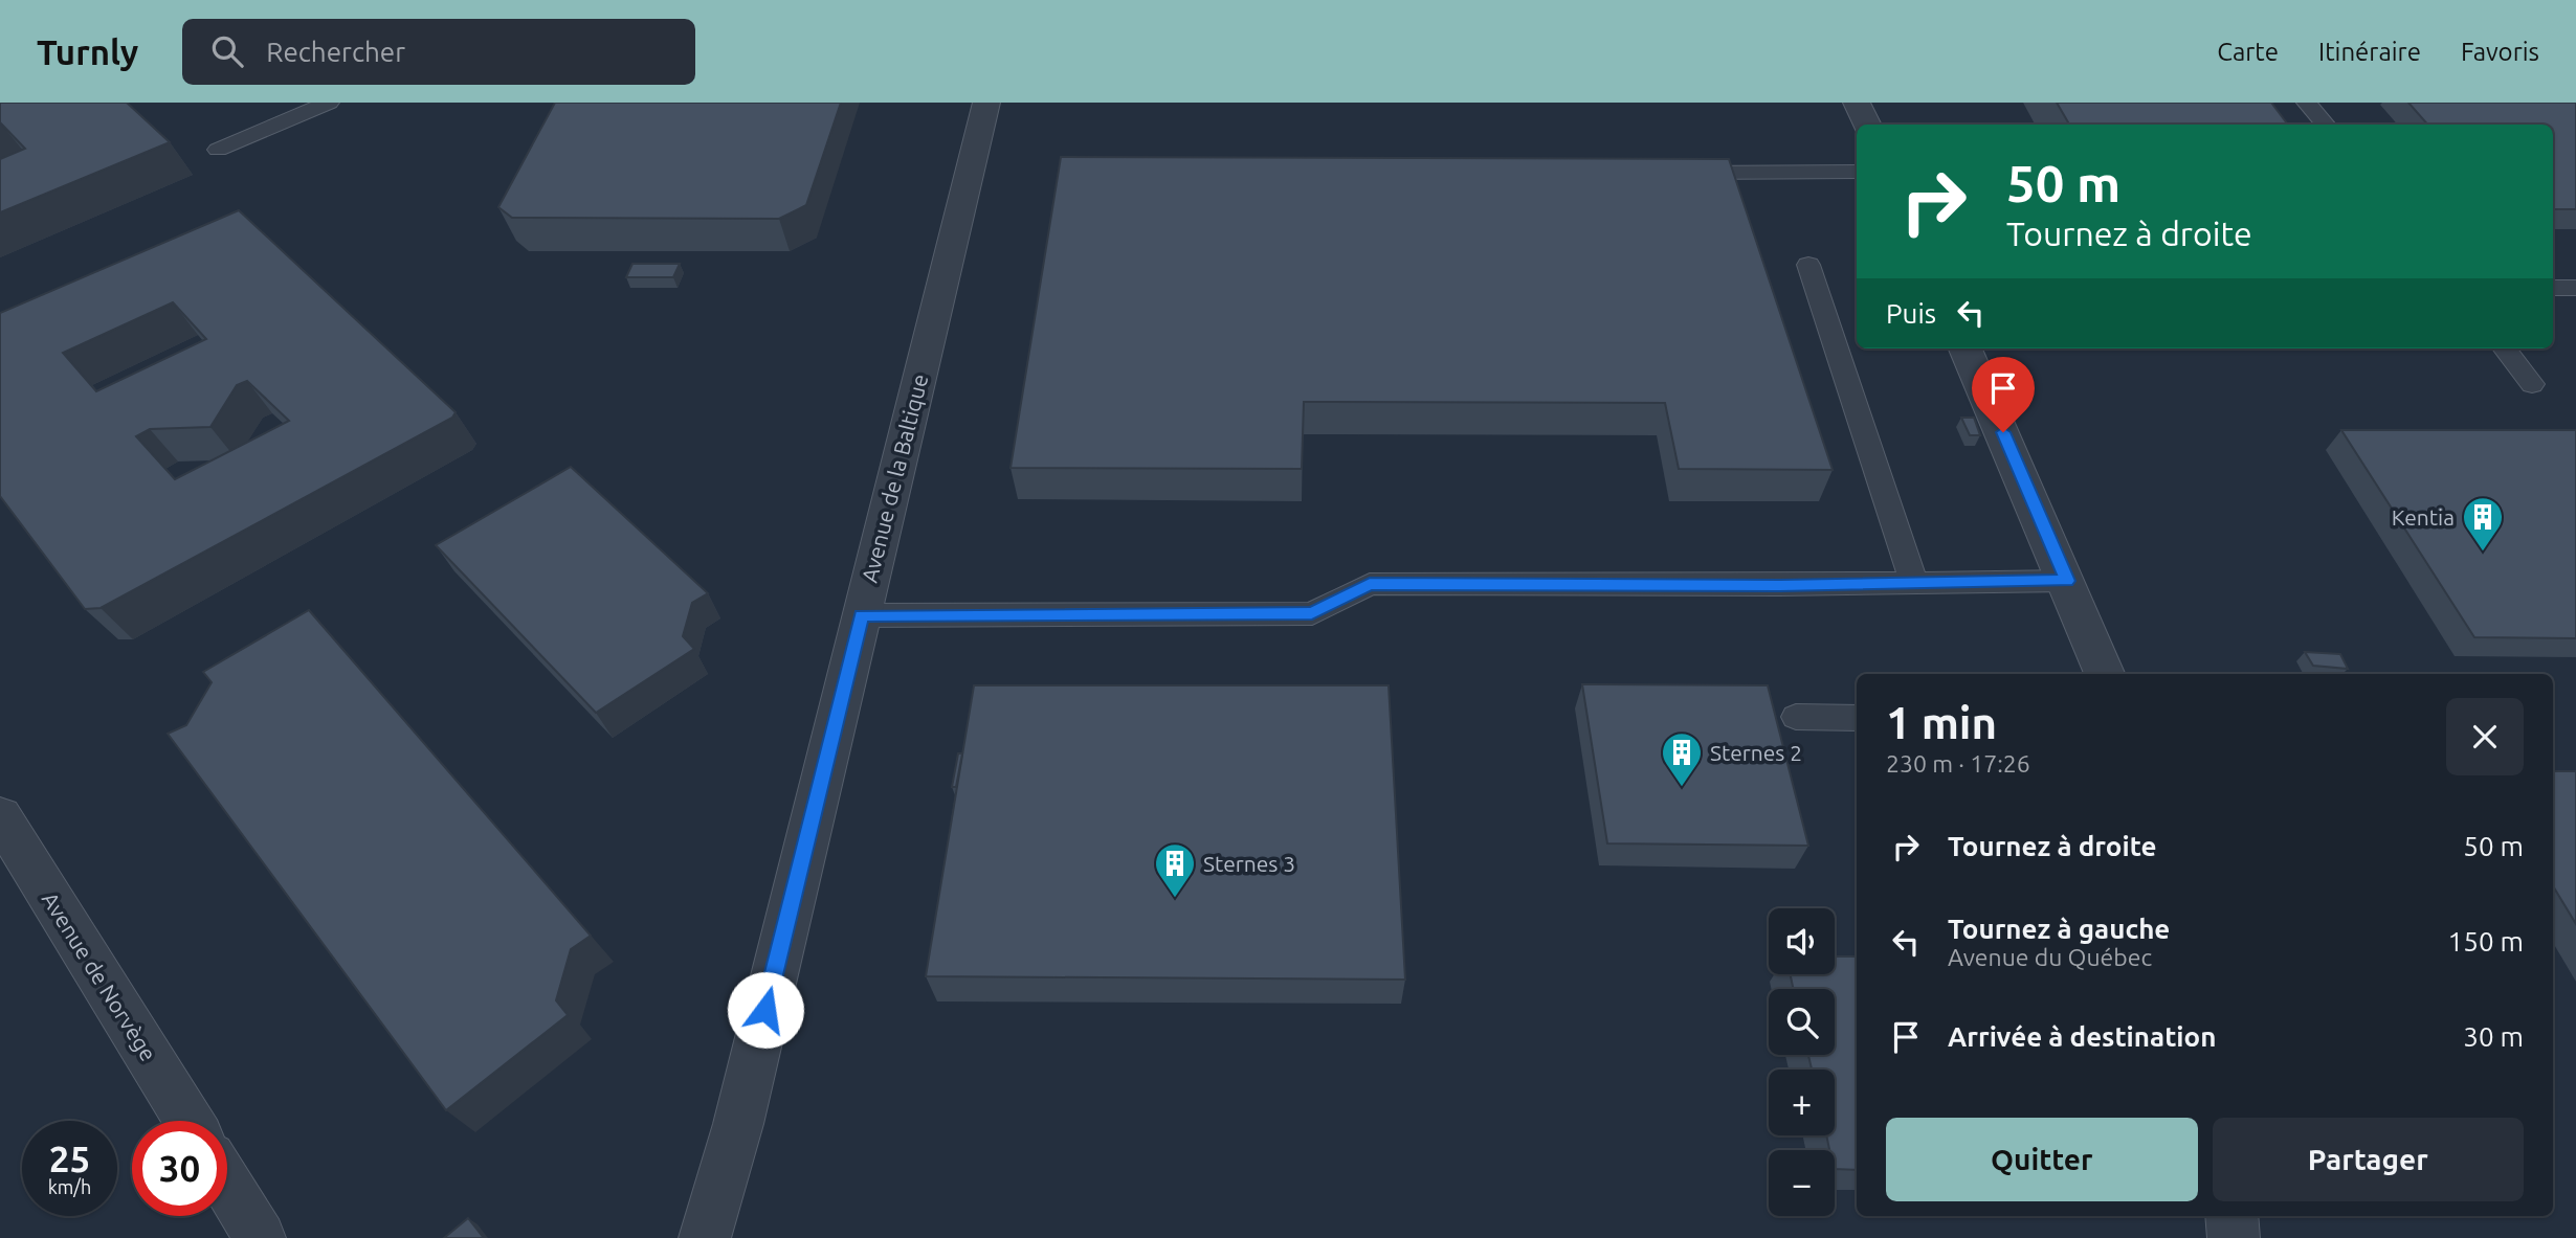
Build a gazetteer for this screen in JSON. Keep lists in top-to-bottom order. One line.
{"streets":{"street":["Avenue de la Baltique","Avenue de Norvège"]},"places":{"building":["Kentia","Sternes 2","Sternes 3"]},"page":{"header":"Turnly","search":"Rechercher","nav":["Carte","Itinéraire","Favoris"],"turn":["50 m","Tournez à droite"],"then":"Puis","heading":["1 min","230 m · 17:26"],"list":[{"name":"Tournez à droite","value":"50 m"},{"name":"Tournez à gauche","note":"Avenue du Québec","value":"150 m"},{"name":"Arrivée à destination","value":"30 m"}],"map_buttons":["+","−"],"buttons":["Quitter","Partager"],"speed":"25 km/h","limit":"30"}}
